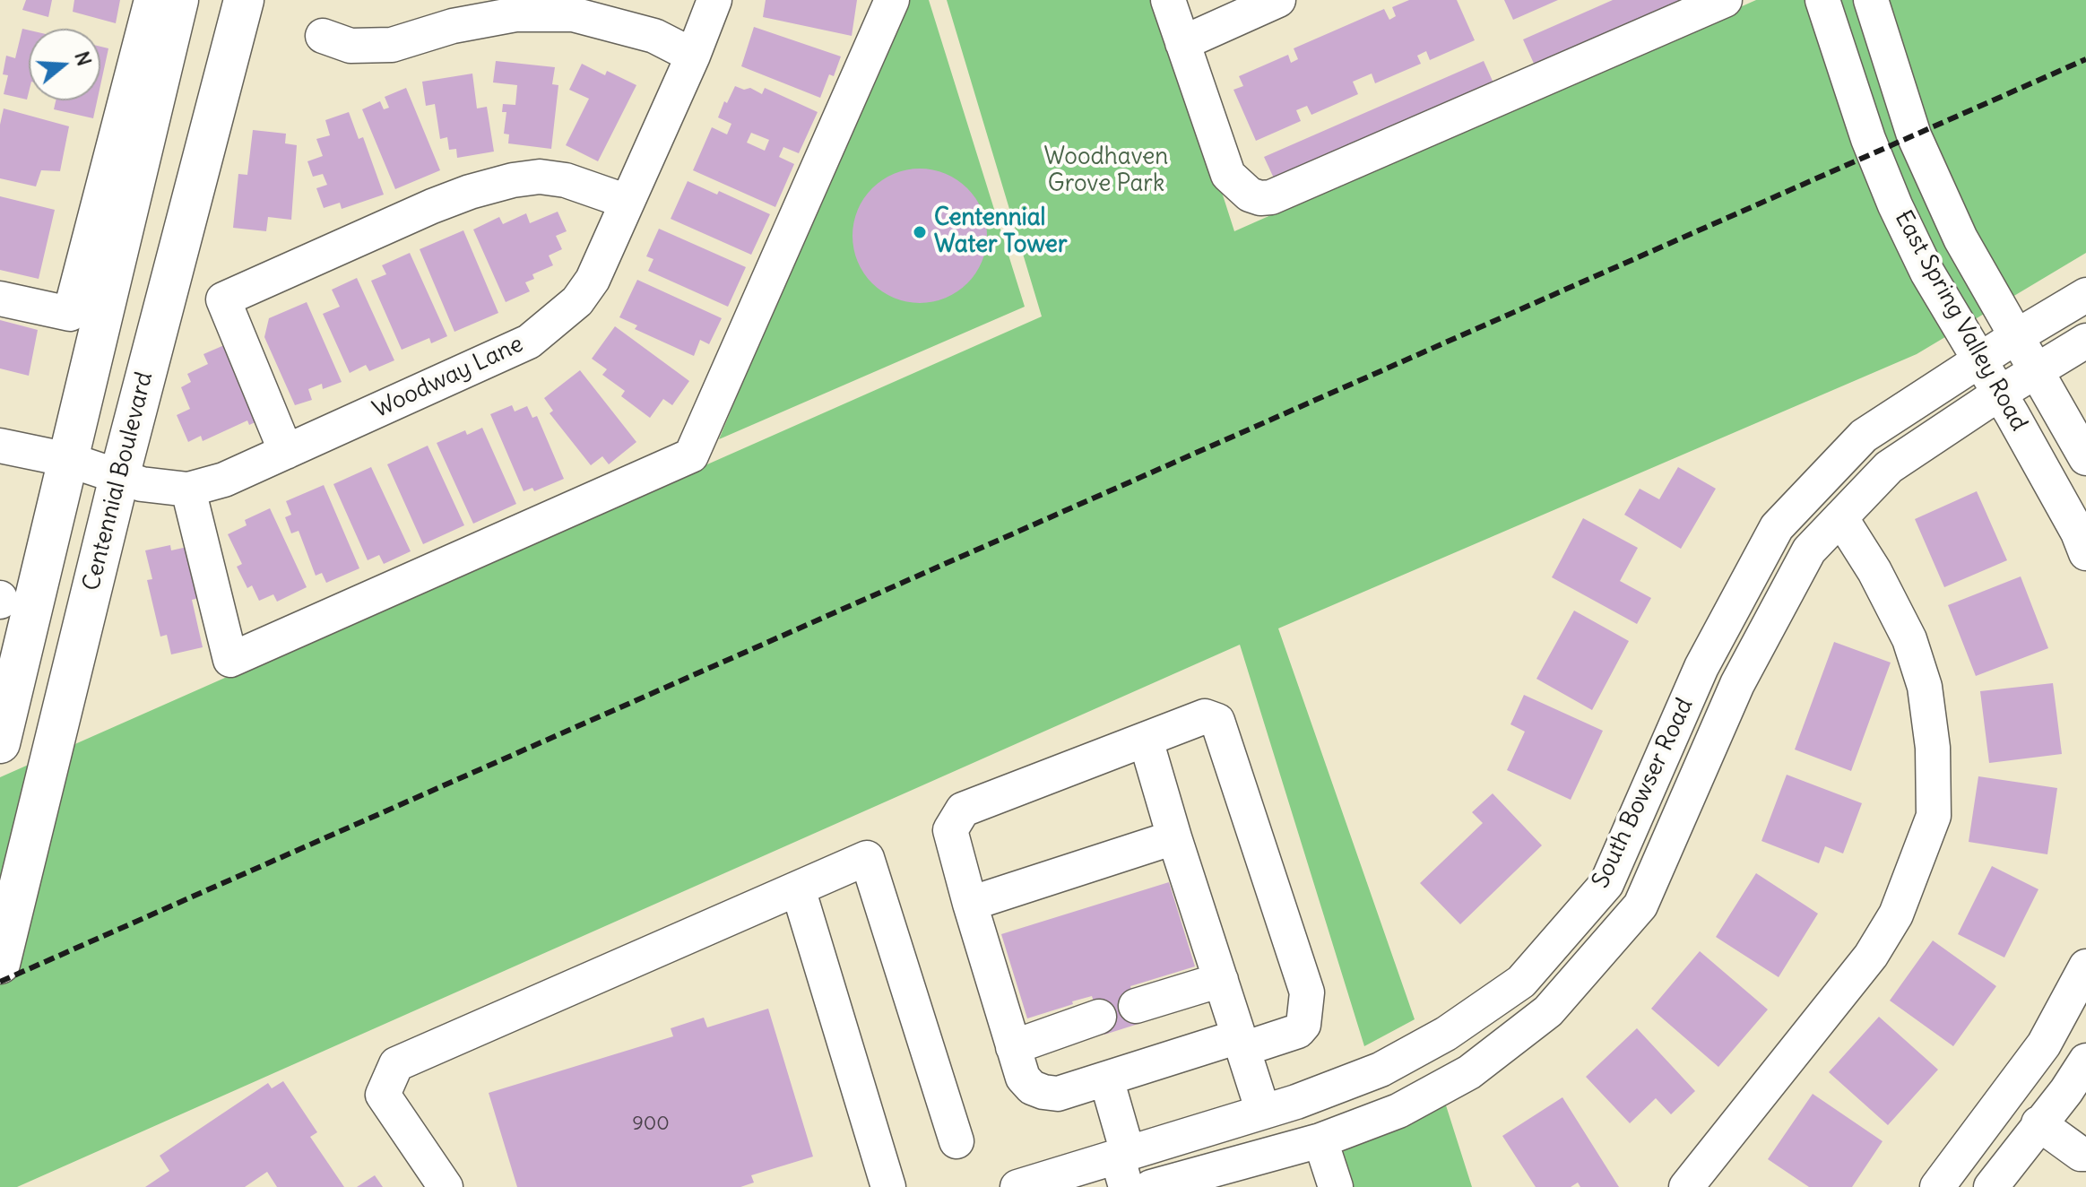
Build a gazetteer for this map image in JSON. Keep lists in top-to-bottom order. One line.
{"streets":{"main road":["Centennial Boulevard"],"street":["East Spring Valley Road","Woodway Lane","South Bowser Road"]},"crossings":[["East Spring Valley Road","South Bowser Road"],["Woodway Lane","Centennial Boulevard"]],"parks":["Woodhaven Grove Park"],"places":["Centennial Water Tower"],"house_numbers":["900"],"north":"right"}
